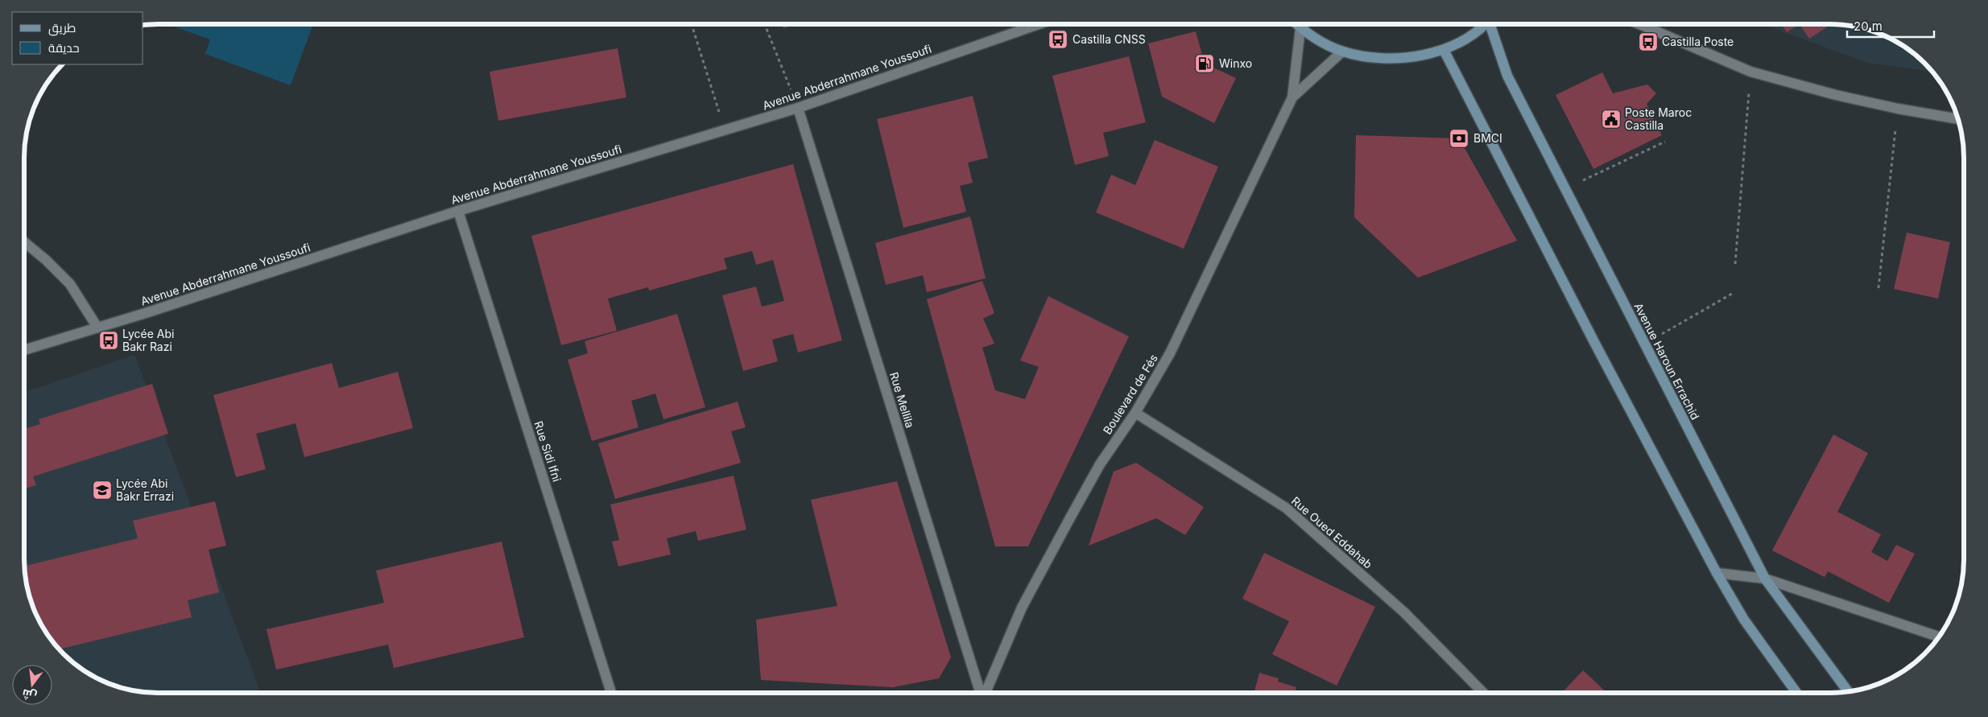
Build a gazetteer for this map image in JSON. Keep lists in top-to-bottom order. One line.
{"streets":{"main road":["Avenue Haroun Errachid"],"street":["Avenue Abderrahmane Youssoufi","Boulevard de Fés","Rue Mellila","Rue Sidi Ifni","Rue Oued Eddahab"]},"crossings":[["Avenue Abderrahmane Youssoufi","Rue Mellila"],["Avenue Abderrahmane Youssoufi","Rue Sidi Ifni"],["Boulevard de Fés","Rue Oued Eddahab"]],"places":{"bus stop":["Castilla CNSS","Castilla Poste","Lycée Abi Bakr Razi"],"fuel station":["Winxo"],"public building":["Poste Maroc Castilla"],"bank":["BMCI"],"school or university":["Lycée Abi Bakr Errazi"]},"legend":["طريق","حديقة"],"scale_bar":"20 m","north":"bottom"}
